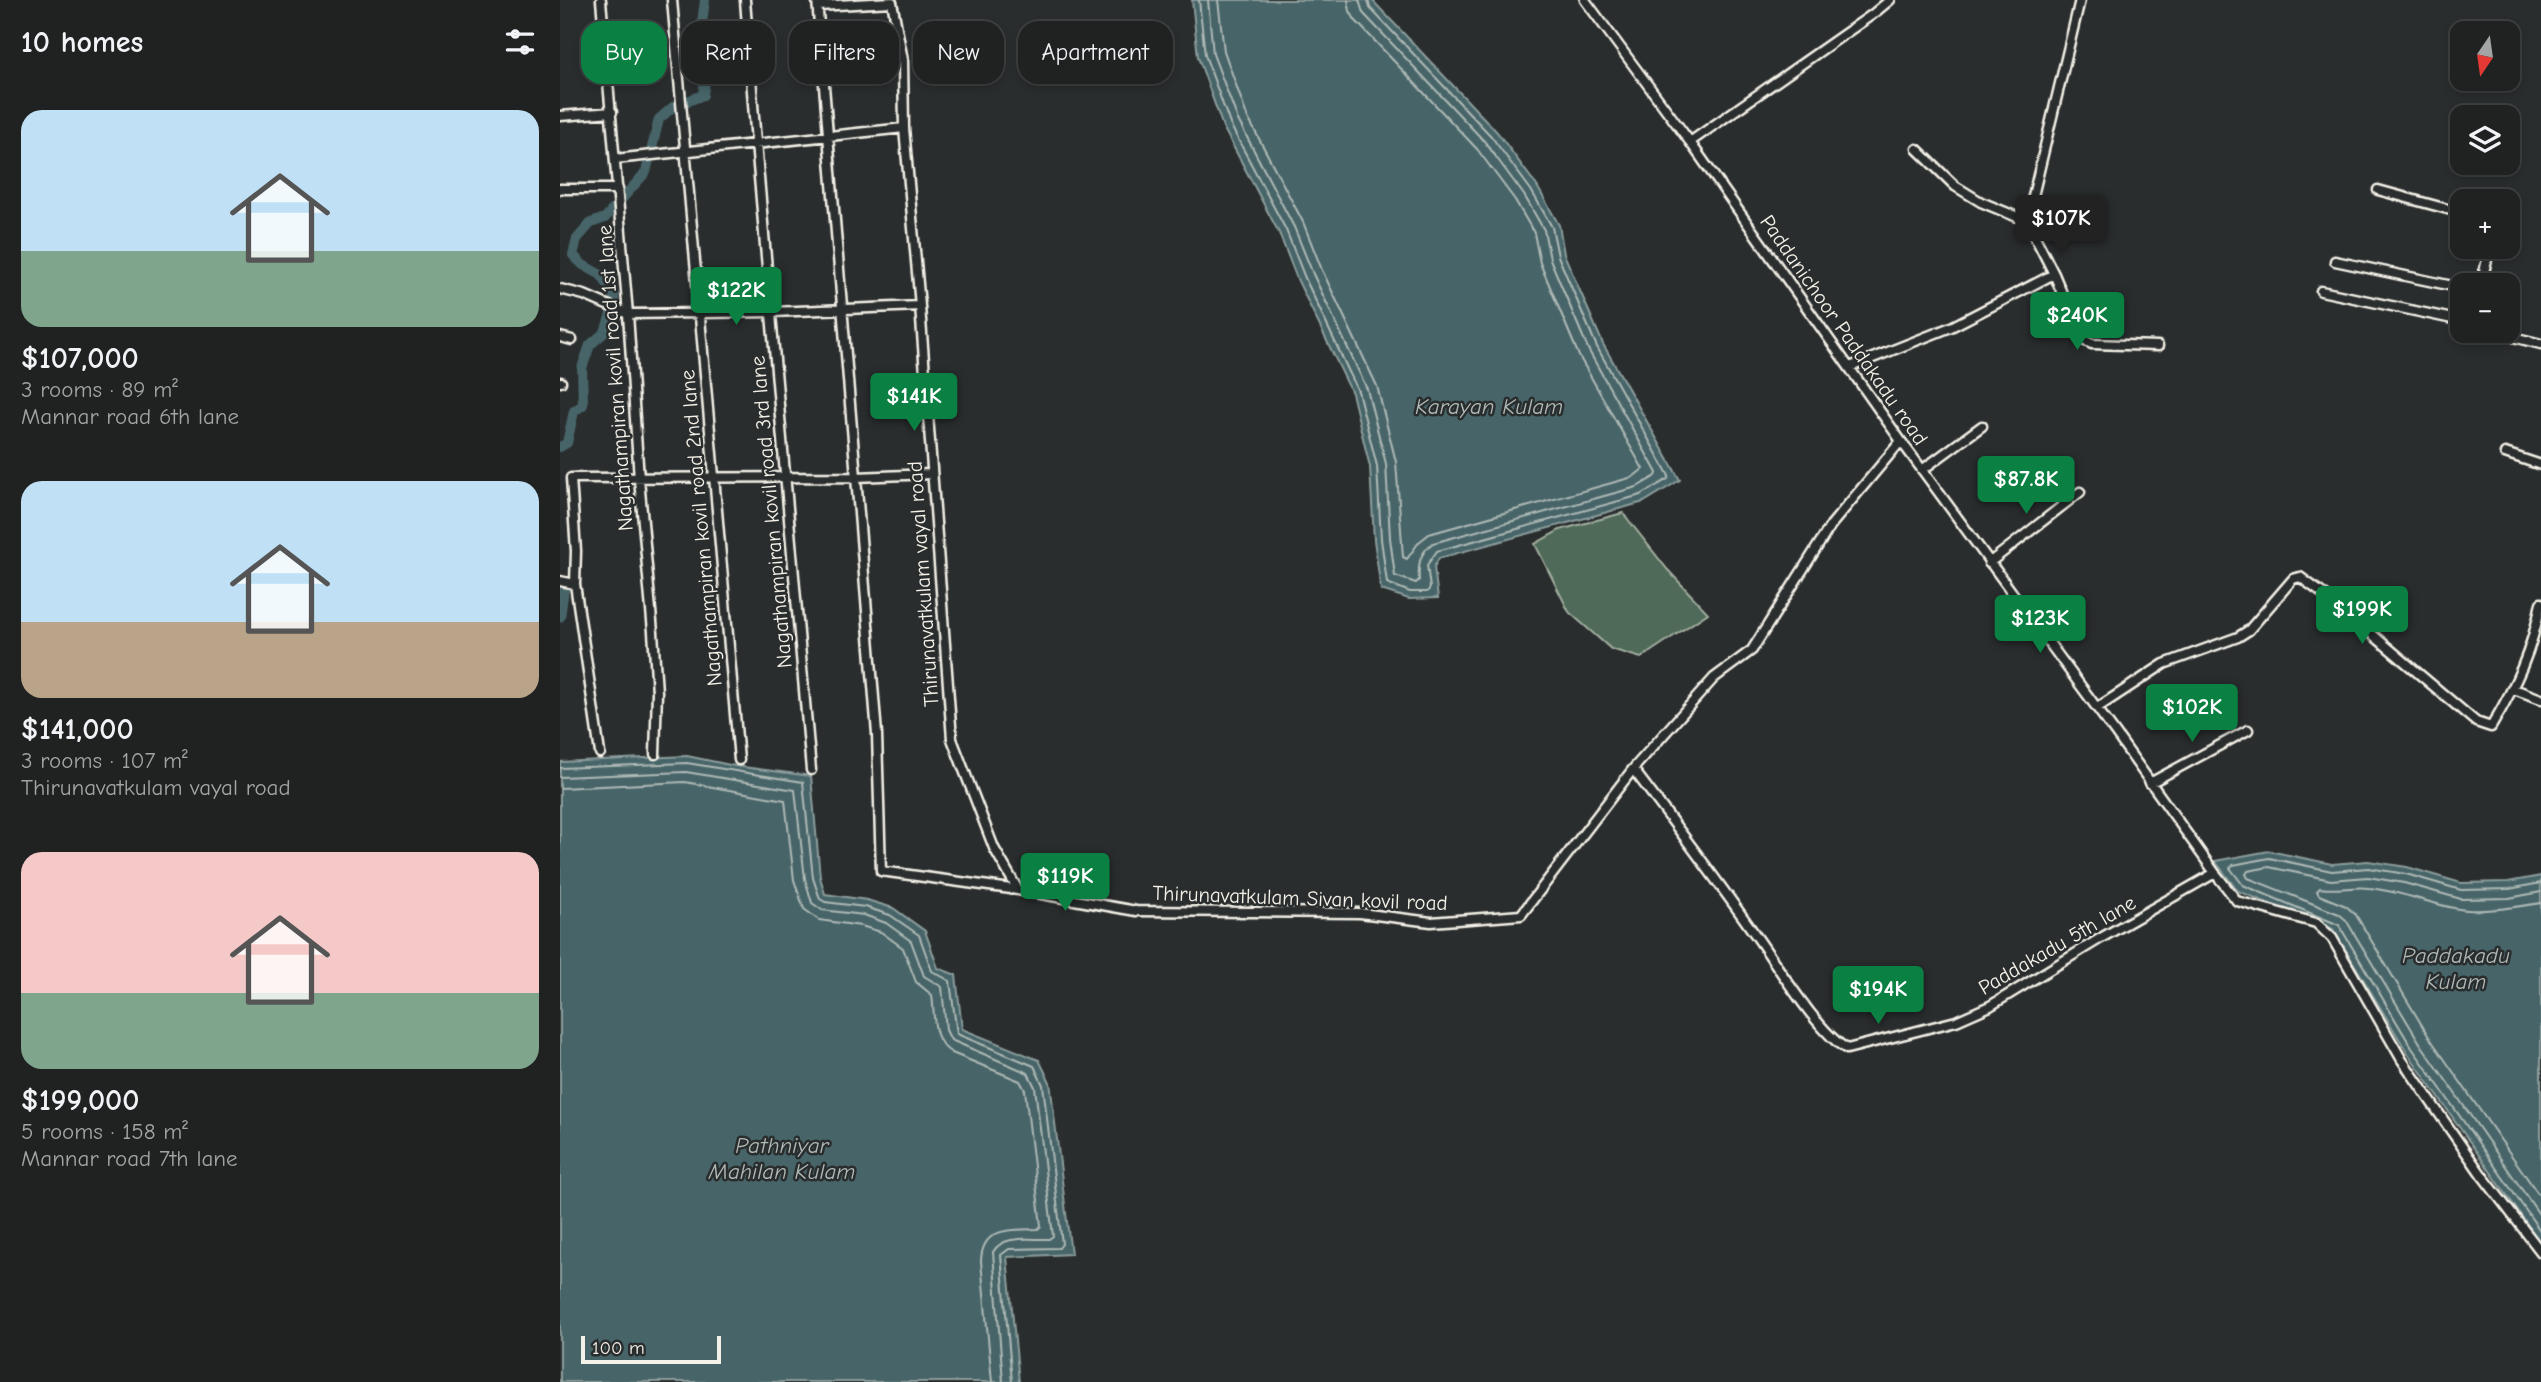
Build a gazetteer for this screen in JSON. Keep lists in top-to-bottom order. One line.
{"streets":{"street":["Paddanichoor Paddakadu road","Nagathampiran kovil road 1st lane","Nagathampiran kovil road 3rd lane","Nagathampiran kovil road 2nd lane","Thirunavatkulam vayal road","Thirunavatkulam Sivan kovil road","Paddakadu 5th lane"]},"crossings":[["Paddanichoor Paddakadu road","Thirunavatkulam Sivan kovil road"],["Paddanichoor Paddakadu road","Paddakadu 5th lane"],["Thirunavatkulam vayal road","Thirunavatkulam Sivan kovil road"],["Thirunavatkulam Sivan kovil road","Paddakadu 5th lane"]],"water":["Karayan Kulam","Paddakadu Kulam","Pathniyar Mahilan Kulam"],"scale_bar":"100 m","north":"bottom","page":{"heading":"10 homes","map_buttons":["+","−"],"chip":["Buy","Rent","Filters","New","Apartment"],"list":[{"name":"$107,000","note":"3 rooms · 89 m² · Mannar road 6th lane"},{"name":"$141,000","note":"3 rooms · 107 m² · Thirunavatkulam vayal road"},{"name":"$199,000","note":"5 rooms · 158 m² · Mannar road 7th lane"}],"price":["$107K","$122K","$240K","$141K","$87.8K","$199K","$123K","$102K","$119K","$194K"],"scale":"100 m"}}
